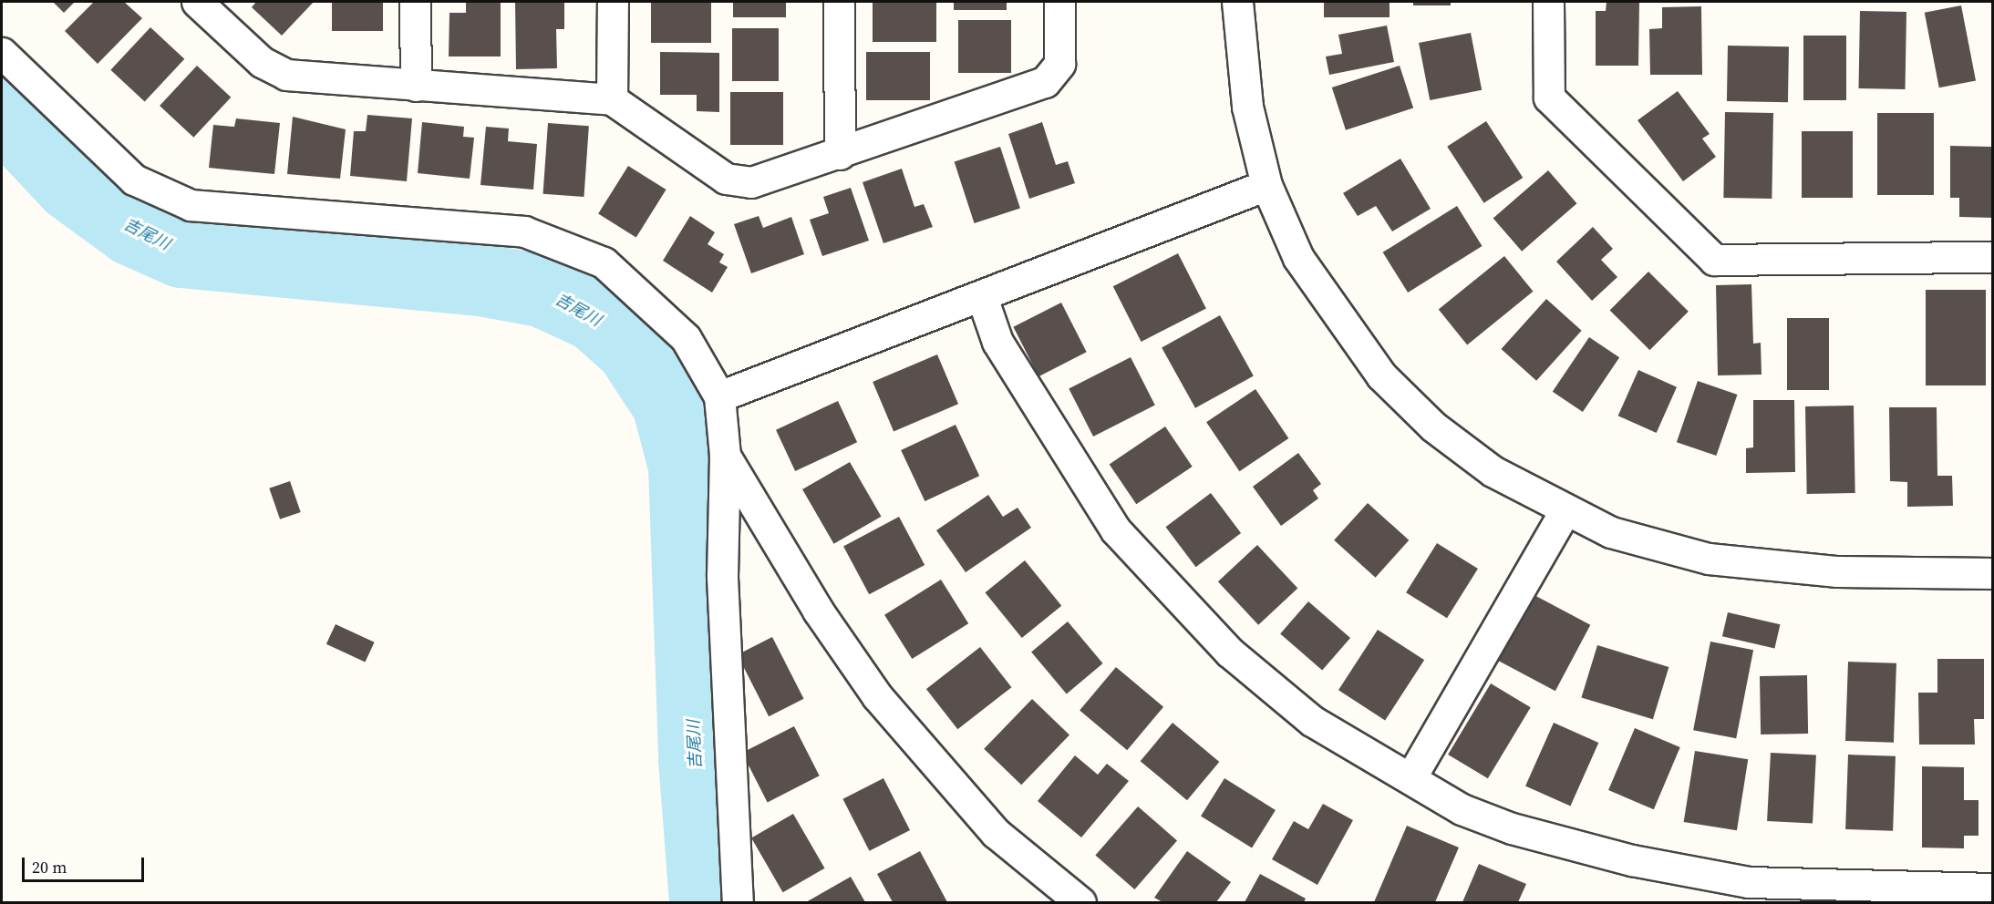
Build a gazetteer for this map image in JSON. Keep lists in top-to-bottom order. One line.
{"water":["吉尾川"],"scale_bar":"20 m"}
